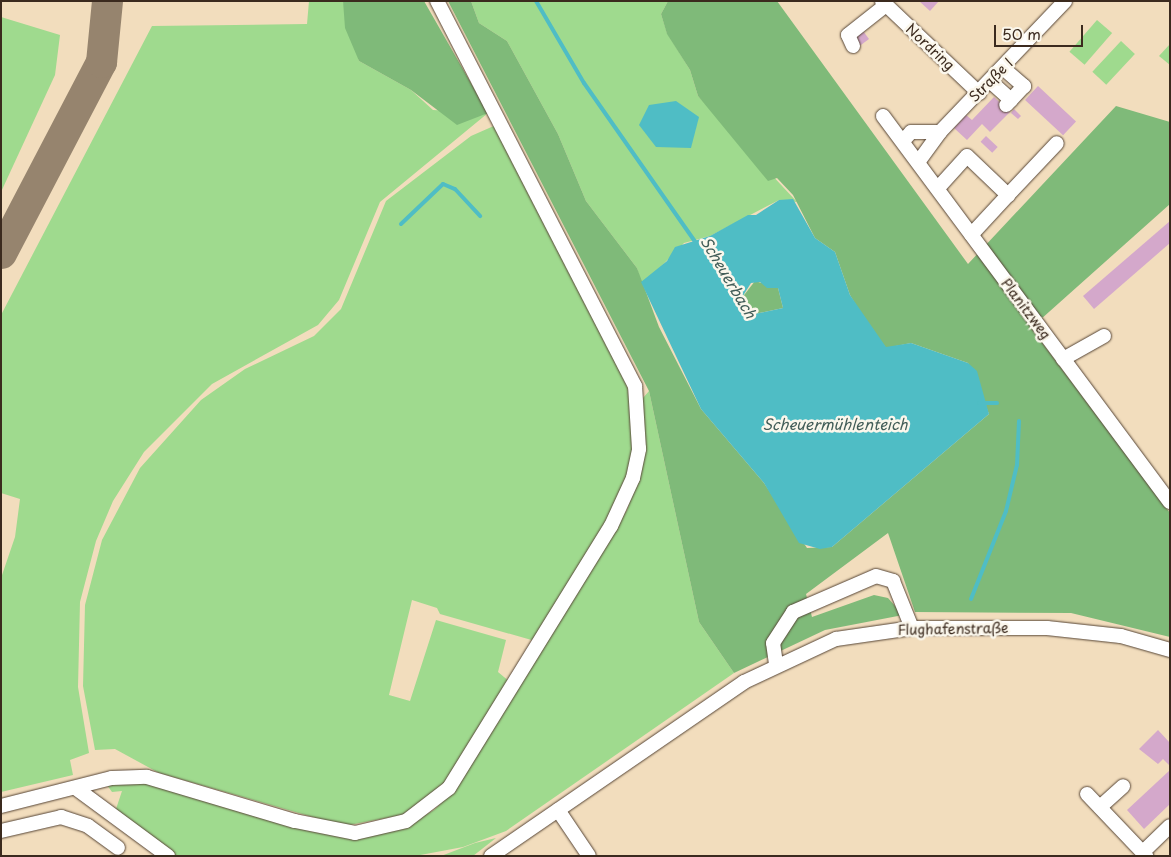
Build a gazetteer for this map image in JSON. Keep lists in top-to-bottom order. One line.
{"streets":{"street":["Nordring","Straße I","Planitzweg","Flughafenstraße"]},"crossings":[["Nordring","Straße I"],["Straße I","Planitzweg"]],"water":["Scheuerbach","Scheuermühlenteich"],"scale_bar":"50 m"}
